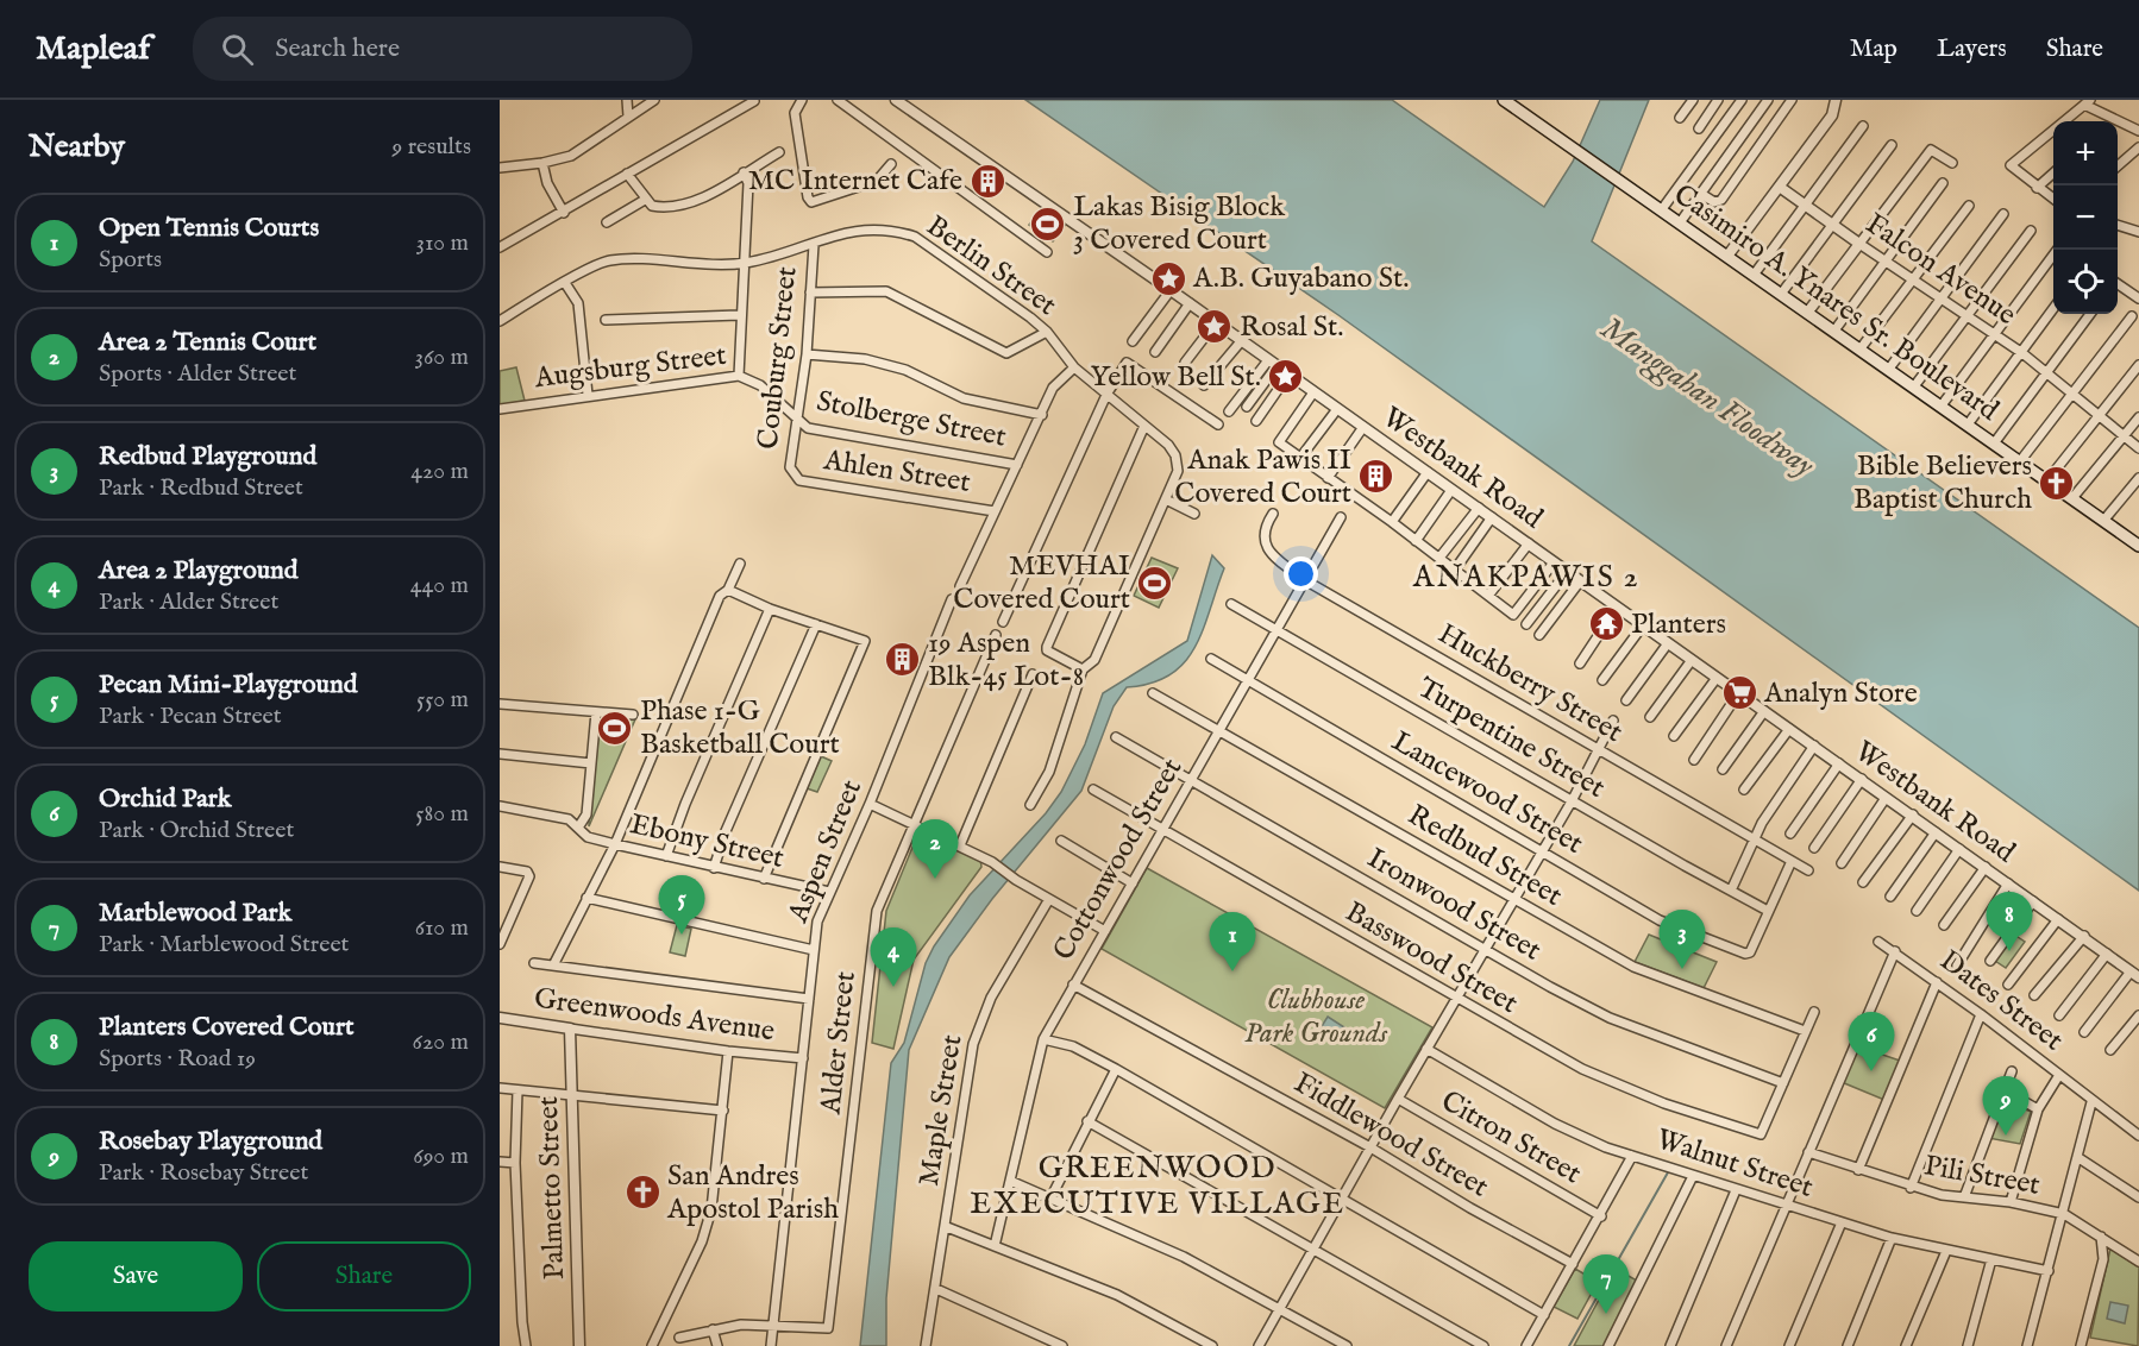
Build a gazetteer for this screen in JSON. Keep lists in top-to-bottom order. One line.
{"streets":{"main road":["Casimiro A. Ynares Sr. Boulevard"],"street":["Berlin Street","Falcon Avenue","Couburg Street","Augsburg Street","Stolberge Street","Westbank Road","Ahlen Street","Huckberry Street","Turpentine Street","Lancewood Street","Ebony Street","Aspen Street","Redbud Street","Cottonwood Street","Ironwood Street","Basswood Street","Dates Street","Greenwoods Avenue","Alder Street","Maple Street","Fiddlewood Street","Citron Street","Walnut Street","Pili Street","Palmetto Street"]},"crossings":[["Berlin Street","Couburg Street"],["Couburg Street","Augsburg Street"],["Couburg Street","Stolberge Street"],["Couburg Street","Ahlen Street"],["Augsburg Street","Stolberge Street"],["Huckberry Street","Cottonwood Street"],["Turpentine Street","Lancewood Street"],["Turpentine Street","Cottonwood Street"],["Lancewood Street","Cottonwood Street"],["Ebony Street","Aspen Street"],["Aspen Street","Greenwoods Avenue"],["Aspen Street","Alder Street"],["Redbud Street","Cottonwood Street"],["Cottonwood Street","Ironwood Street"],["Cottonwood Street","Basswood Street"],["Cottonwood Street","Fiddlewood Street"],["Ironwood Street","Basswood Street"],["Greenwoods Avenue","Palmetto Street"]],"districts":["ANAKPAWIS 2","GREENWOOD EXECUTIVE VILLAGE"],"water":["Manggahan Floodway"],"parks":["Clubhouse Park Grounds"],"places":{"building":["MC Internet Cafe","Anak Pawis II Covered Court","19 Aspen Blk-45 Lot-8"],"sports":["Lakas Bisig Block 3 Covered Court","MEVHAI Covered Court","Phase 1-G Basketball Court"],"place":["A.B. Guyabano St.","Rosal St.","Yellow Bell St."],"church":["Bible Believers Baptist Church","San Andres Apostol Parish"],"temple":["Planters"],"supermarket":["Analyn Store"]},"page":{"header":"Mapleaf","search":"Search here","nav":["Map","Layers","Share"],"heading":["Nearby","9 results"],"map_buttons":["+","−"],"list":[{"mark":"1","name":"Open Tennis Courts","note":"Sports","value":"310 m"},{"mark":"2","name":"Area 2 Tennis Court","note":"Sports · Alder Street","value":"360 m"},{"mark":"3","name":"Redbud Playground","note":"Park · Redbud Street","value":"420 m"},{"mark":"4","name":"Area 2 Playground","note":"Park · Alder Street","value":"440 m"},{"mark":"5","name":"Pecan Mini-Playground","note":"Park · Pecan Street","value":"550 m"},{"mark":"6","name":"Orchid Park","note":"Park · Orchid Street","value":"580 m"},{"mark":"7","name":"Marblewood Park","note":"Park · Marblewood Street","value":"610 m"},{"mark":"8","name":"Planters Covered Court","note":"Sports · Road 19","value":"620 m"},{"mark":"9","name":"Rosebay Playground","note":"Park · Rosebay Street","value":"690 m"}],"pins":["2","5","8","3","1","4","6","9","7"],"buttons":["Save","Share"]}}
